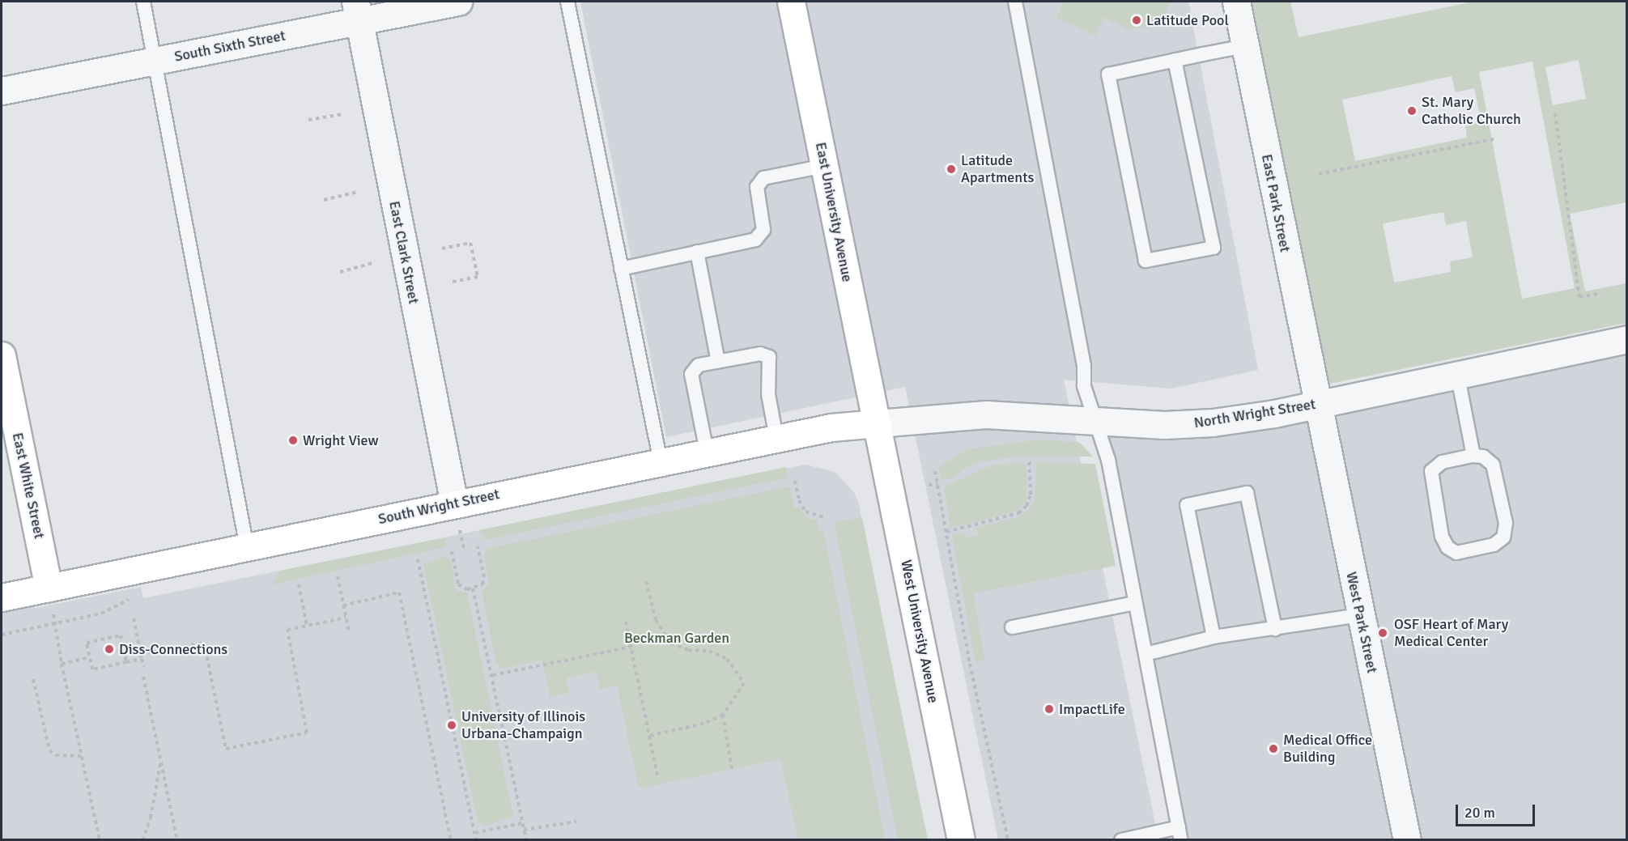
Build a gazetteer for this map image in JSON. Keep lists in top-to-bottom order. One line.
{"streets":{"main road":["East University Avenue","East White Street","South Wright Street","West University Avenue"],"street":["South Sixth Street","East Park Street","East Clark Street","North Wright Street","West Park Street"]},"crossings":[["South Sixth Street","East Clark Street"],["East Park Street","North Wright Street"],["East Park Street","West Park Street"],["East University Avenue","North Wright Street"],["East University Avenue","South Wright Street"],["East University Avenue","West University Avenue"],["East Clark Street","South Wright Street"],["North Wright Street","South Wright Street"],["North Wright Street","West Park Street"],["North Wright Street","West University Avenue"],["East White Street","South Wright Street"],["South Wright Street","West University Avenue"]],"parks":["Beckman Garden"],"places":["Latitude Pool","St. Mary Catholic Church","Latitude Apartments","Wright View","OSF Heart of Mary Medical Center","Diss-Connections","ImpactLife","University of Illinois Urbana-Champaign","Medical Office Building"],"scale_bar":"20 m"}
